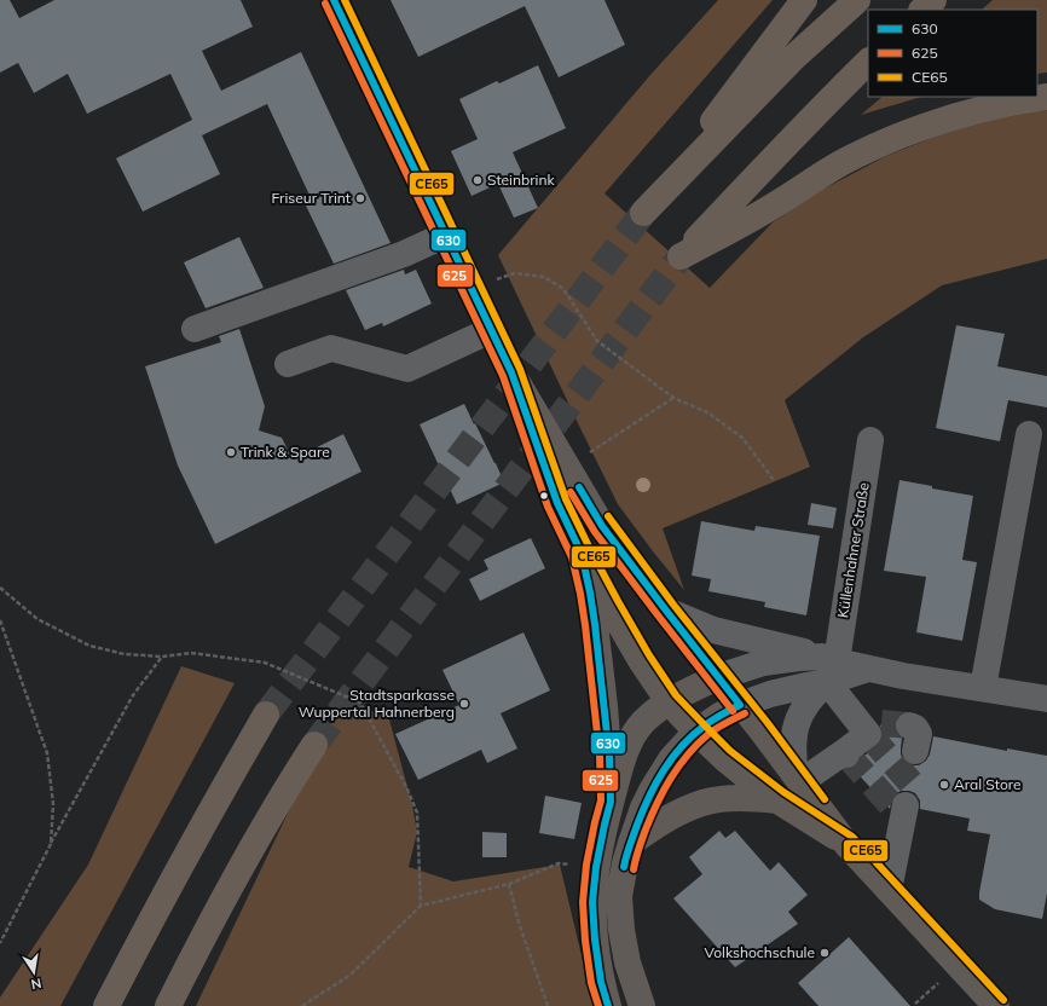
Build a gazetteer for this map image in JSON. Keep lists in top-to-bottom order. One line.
{"streets":{"street":["Küllenhahner Straße"]},"places":["Steinbrink","Friseur Trint","Trink & Spare","Stadtsparkasse Wuppertal Hahnerberg","Aral Store","Volkshochschule"],"lines":["transit line 630","transit line CE65","transit line 625"],"legend":["630","625","CE65"],"north":"bottom"}
